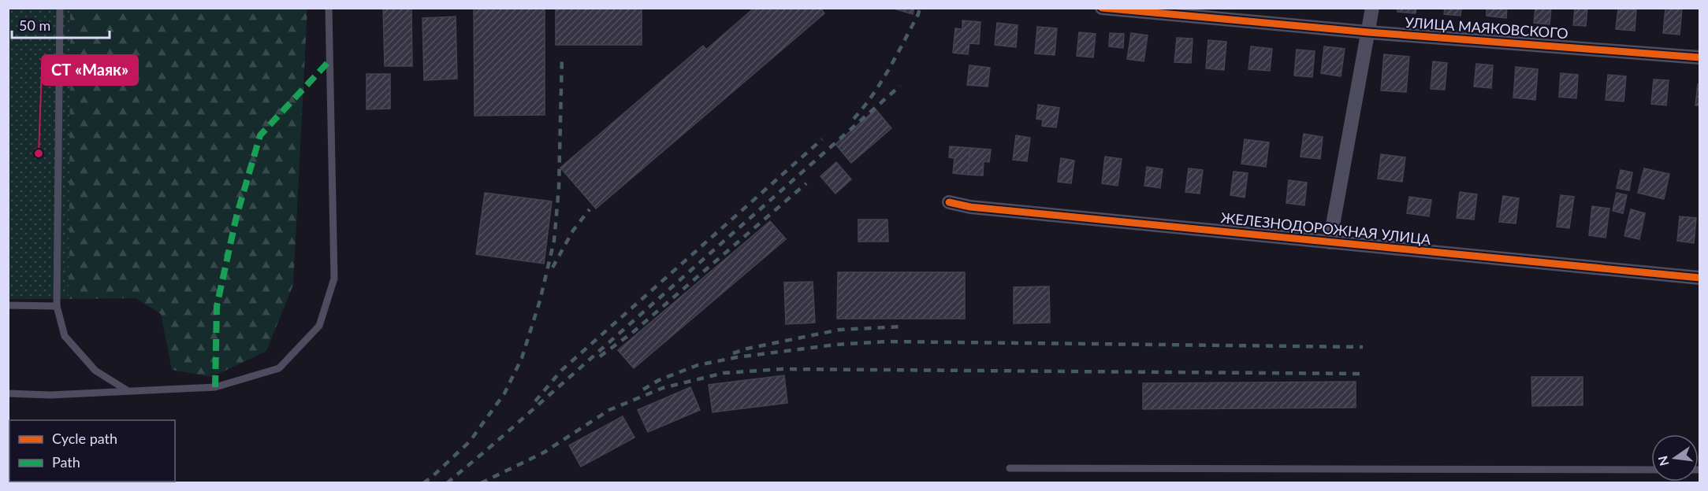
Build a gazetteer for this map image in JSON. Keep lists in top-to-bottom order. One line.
{"streets":{"street":["УЛИЦА МАЯКОВСКОГО","ЖЕЛЕЗНОДОРОЖНАЯ УЛИЦА"]},"places":["СТ «Маяк»"],"legend":["Cycle path","Path"],"scale_bar":"50 m","north":"left"}
